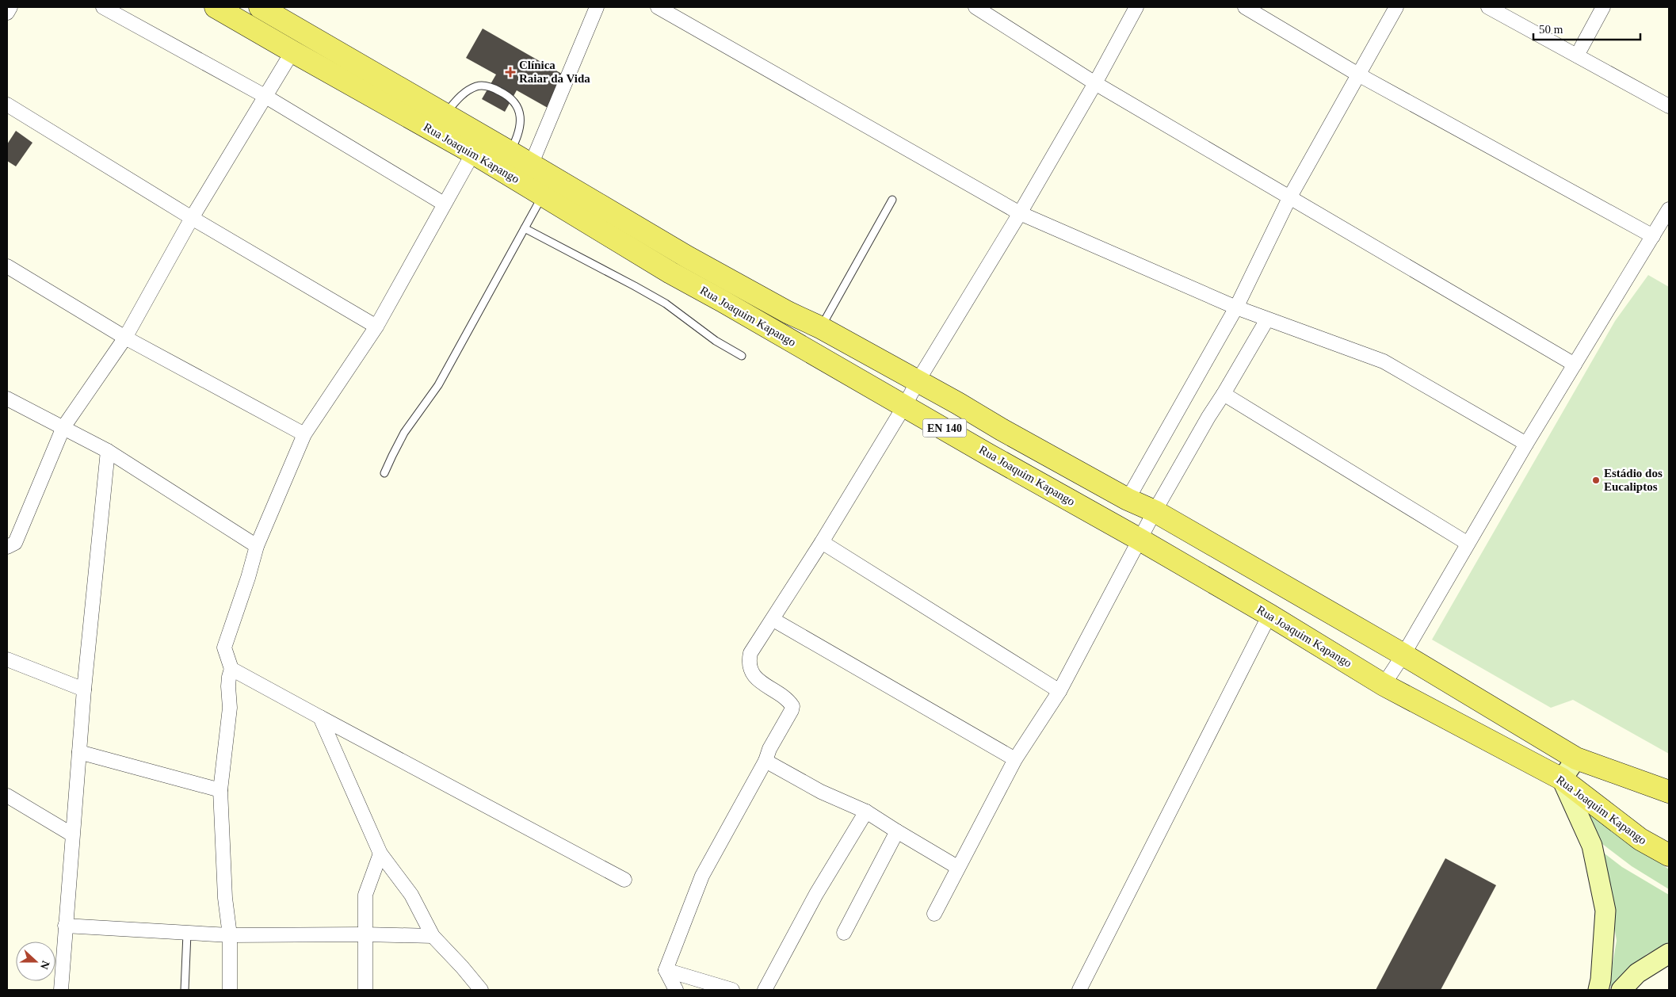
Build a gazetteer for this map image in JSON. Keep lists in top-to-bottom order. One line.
{"streets":{"main road":["Rua Joaquim Kapango","EN 140"]},"places":{"health":["Clínica Raiar da Vida"],"other":["Estádio dos Eucaliptos"]},"scale_bar":"50 m","north":"right"}
